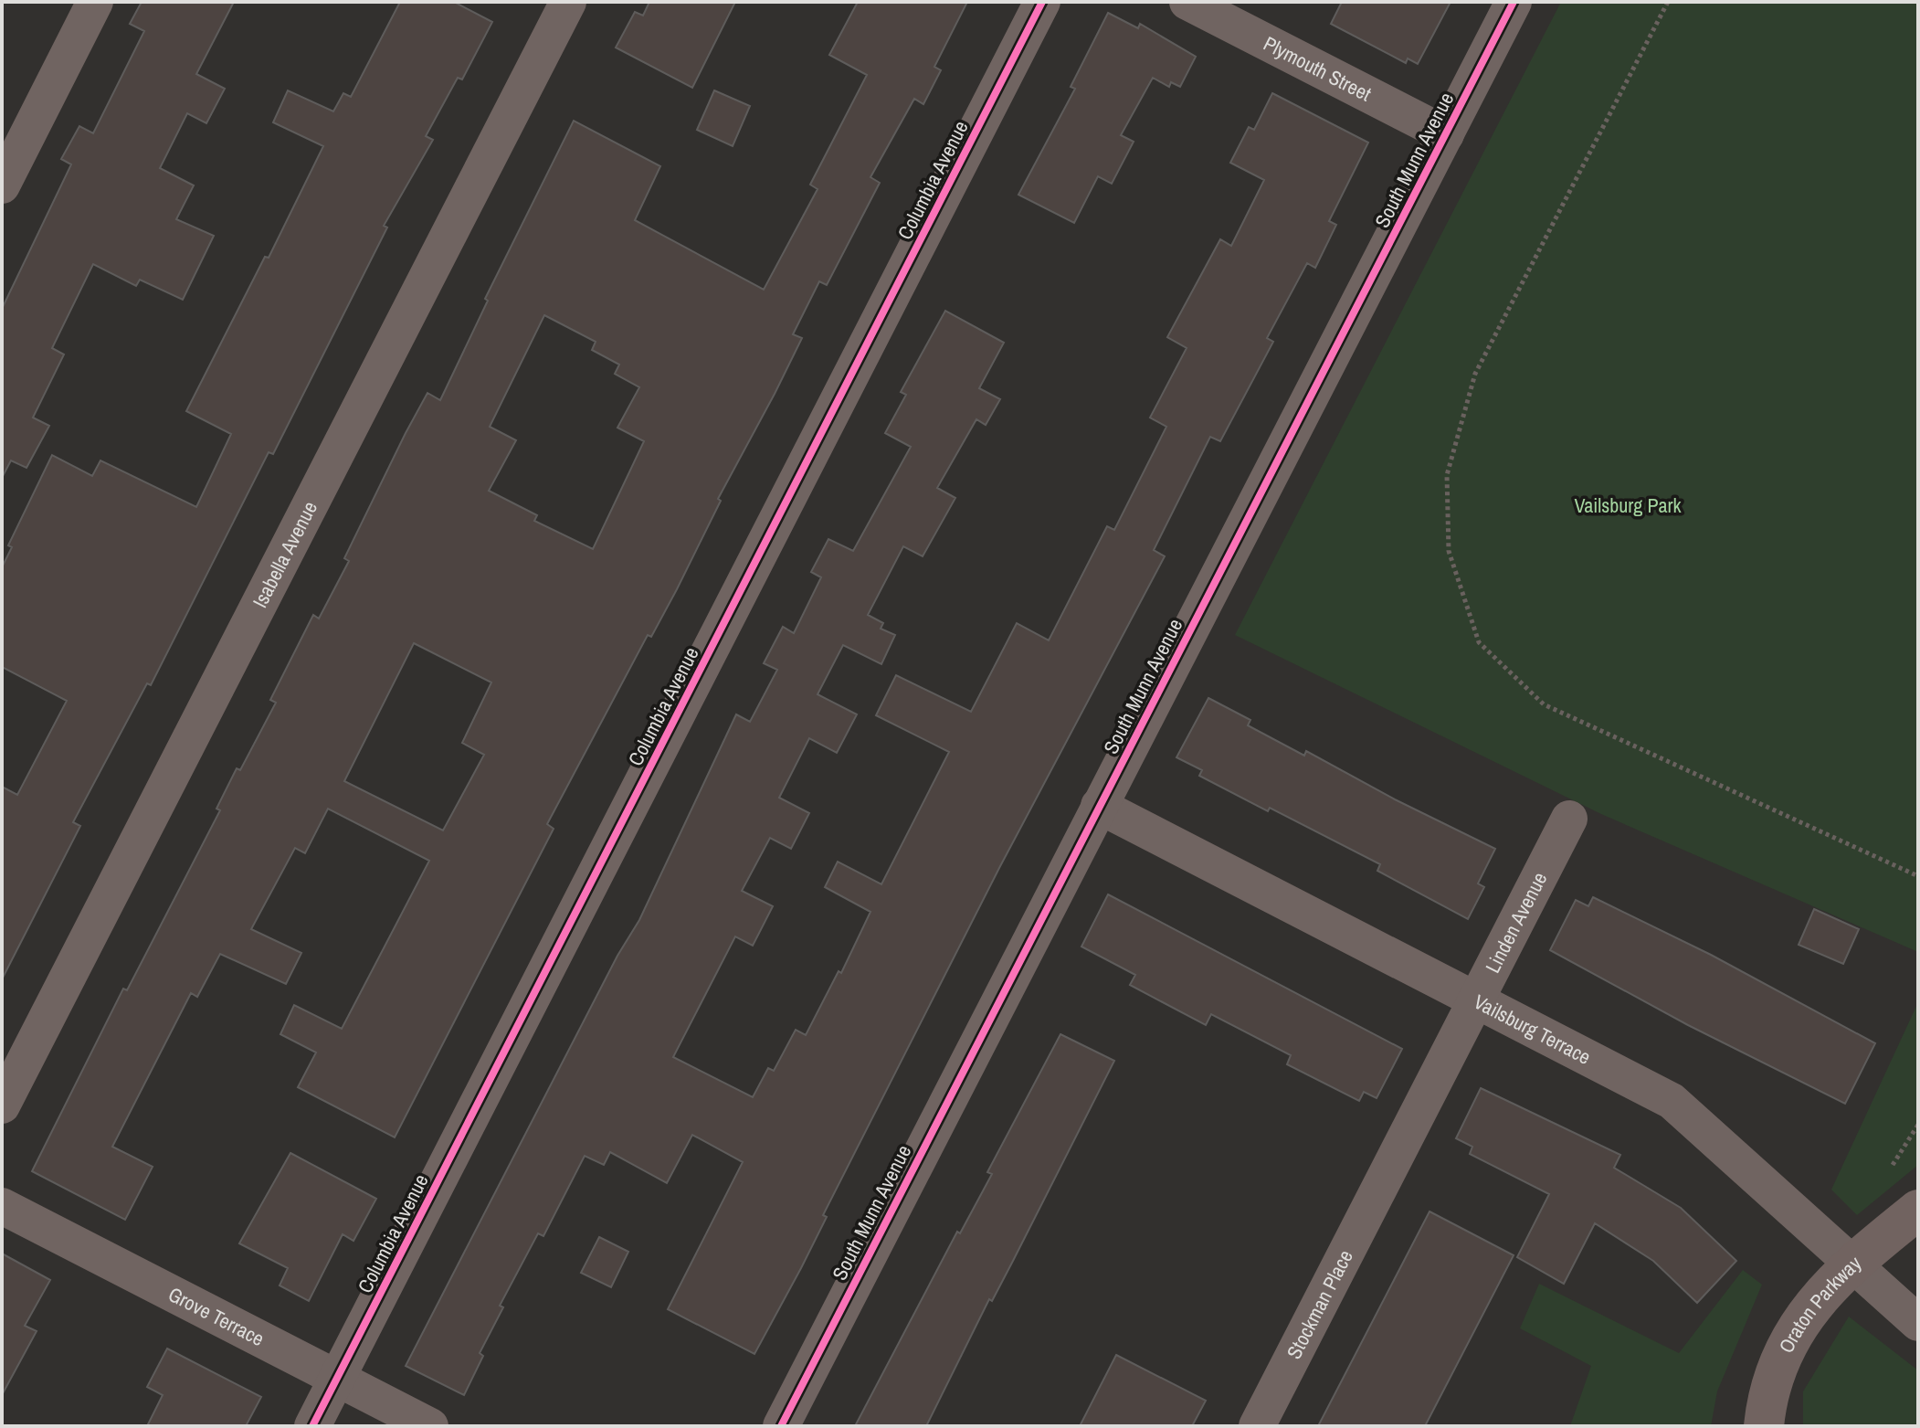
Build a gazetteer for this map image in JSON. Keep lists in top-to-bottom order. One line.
{"streets":{"main road":["Oraton Parkway"],"street":["Plymouth Street","South Munn Avenue","Columbia Avenue","Isabella Avenue","Linden Avenue","Vailsburg Terrace","Stockman Place","Grove Terrace"]},"crossings":[["Plymouth Street","South Munn Avenue"],["South Munn Avenue","Vailsburg Terrace"],["Columbia Avenue","Grove Terrace"],["Linden Avenue","Vailsburg Terrace"],["Linden Avenue","Stockman Place"],["Vailsburg Terrace","Oraton Parkway"]],"parks":["Vailsburg Park"]}
